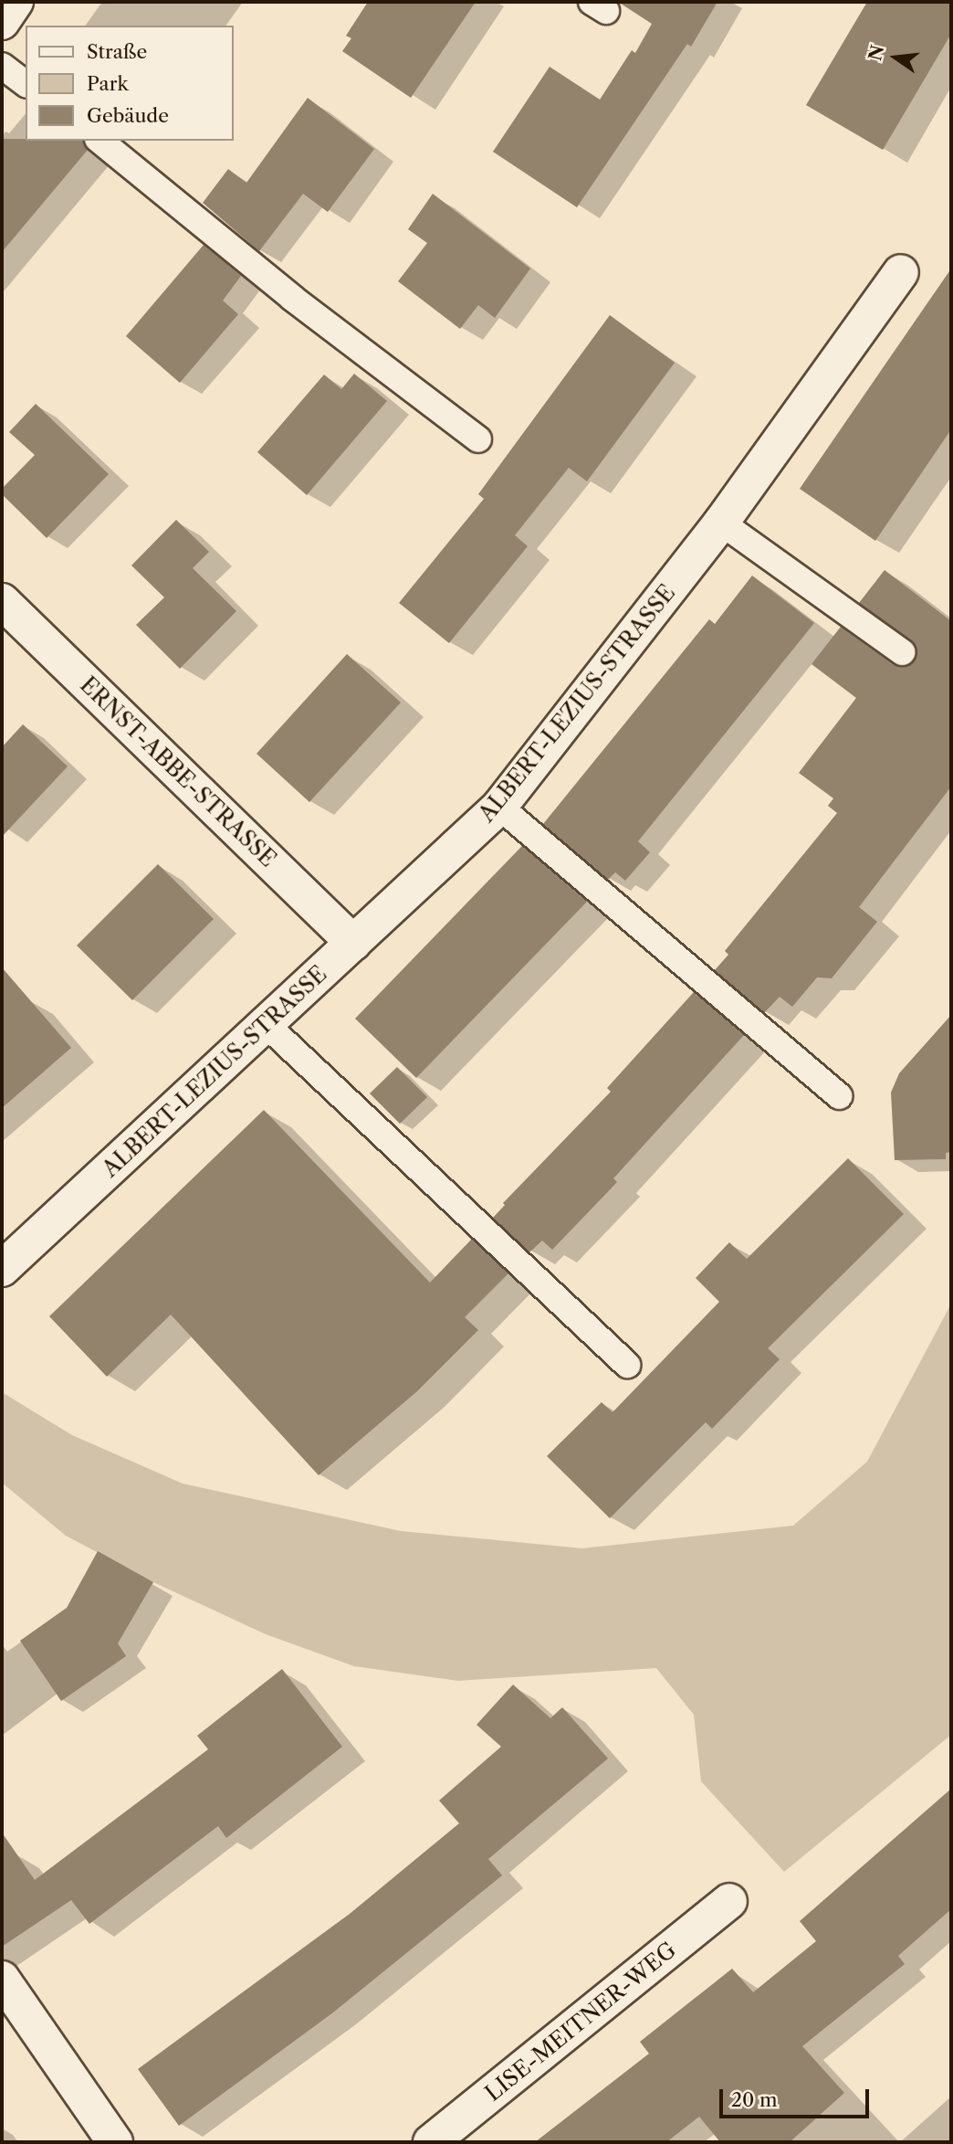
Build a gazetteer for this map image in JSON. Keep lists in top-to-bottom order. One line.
{"streets":{"street":["ALBERT-LEZIUS-STRASSE","ERNST-ABBE-STRASSE","LISE-MEITNER-WEG"]},"crossings":[["ALBERT-LEZIUS-STRASSE","ERNST-ABBE-STRASSE"]],"legend":["Straße","Park","Gebäude"],"scale_bar":"20 m","north":"left"}
